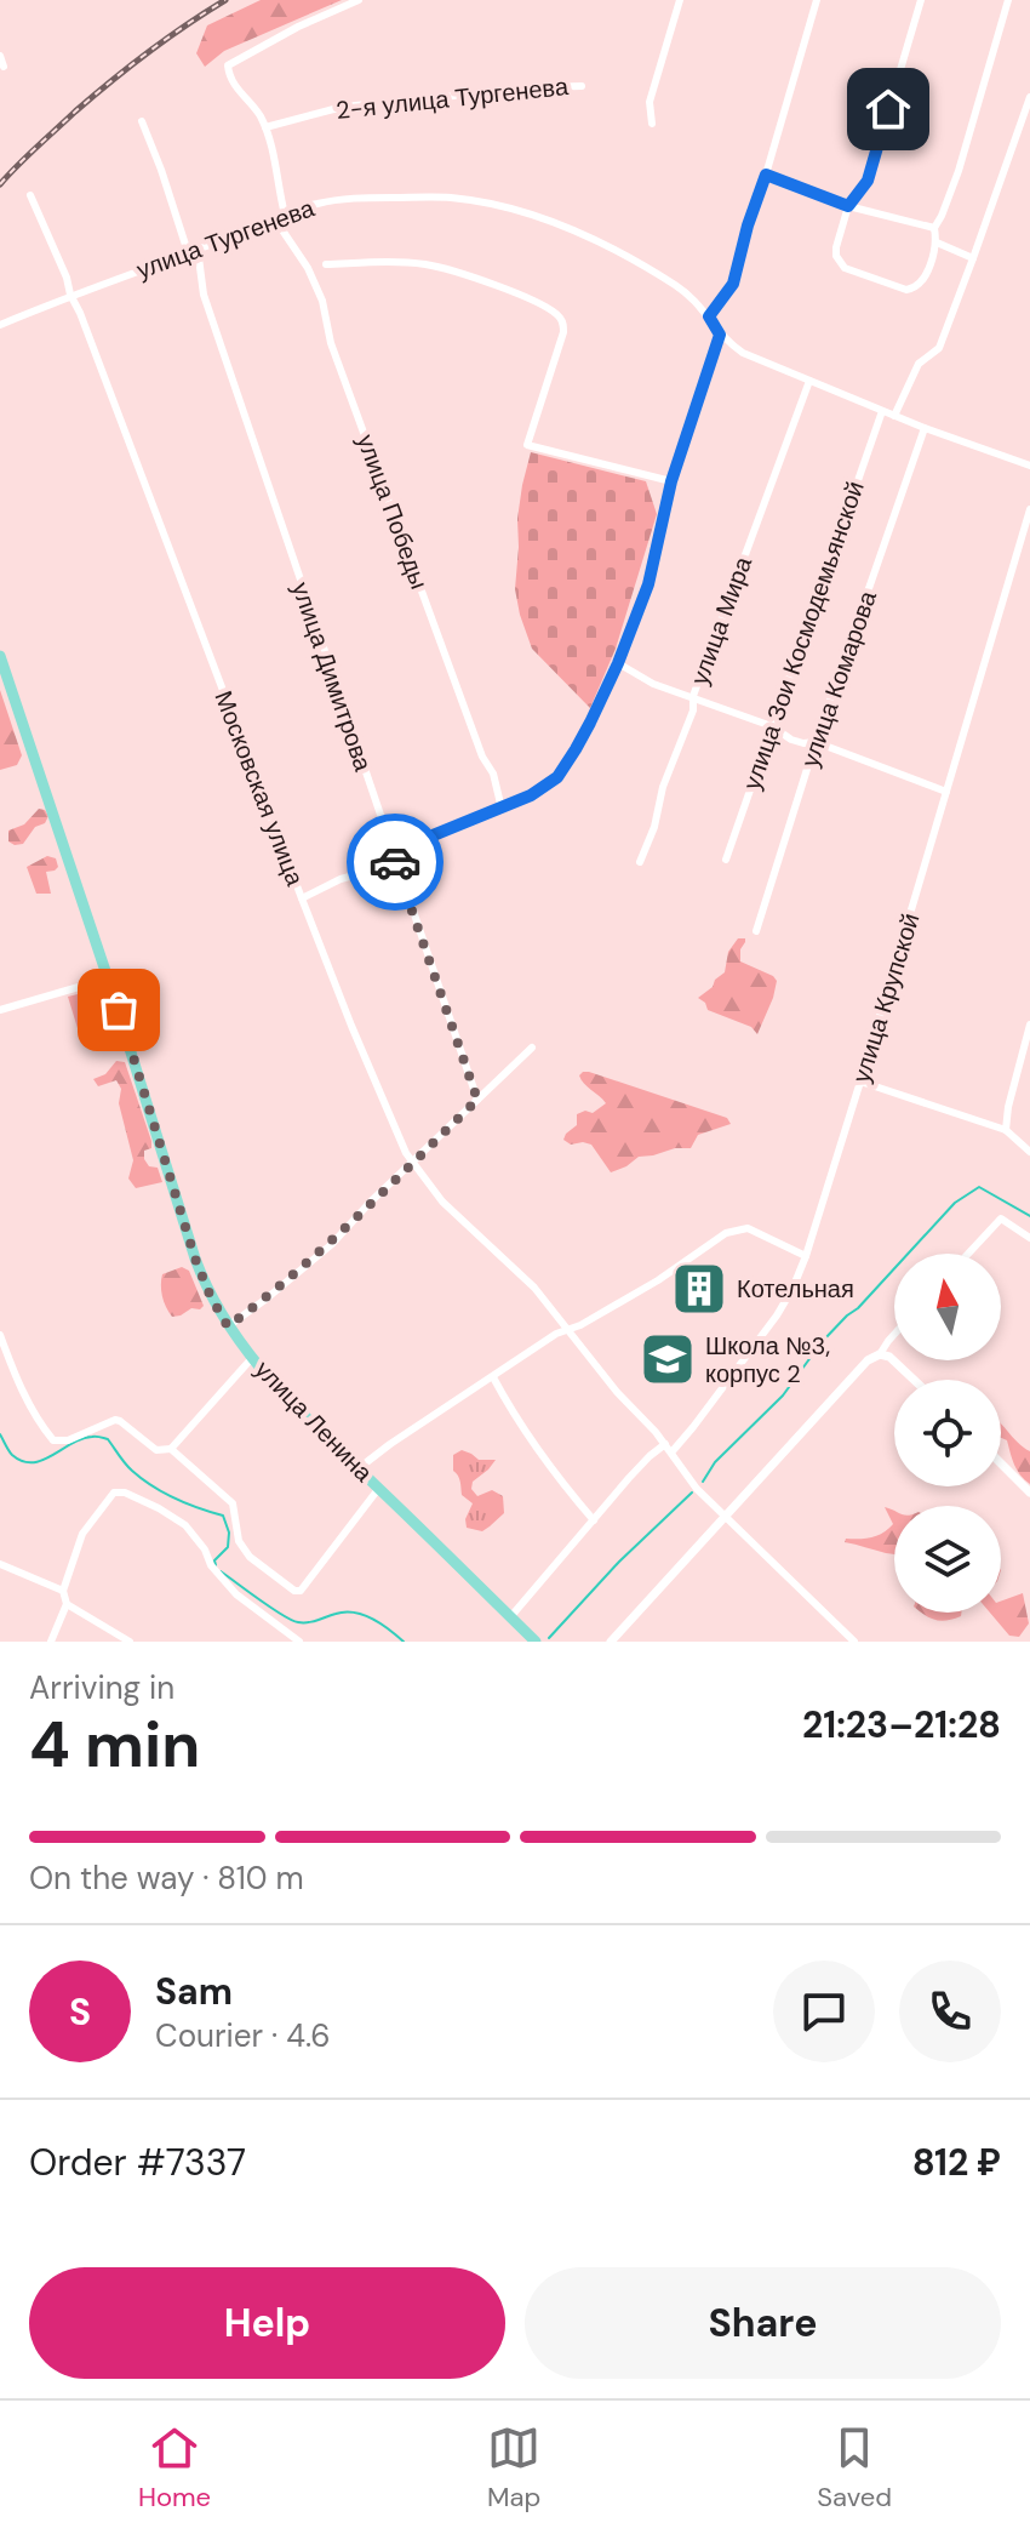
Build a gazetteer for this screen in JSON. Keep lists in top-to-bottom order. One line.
{"streets":{"main road":["улица Ленина"],"street":["2-я улица Тургенева","улица Тургенева","улица Победы","улица Мира","улица Зои Космодемьянской","улица Димитрова","улица Комарова","Московская улица","улица Крупской"]},"crossings":[["улица Тургенева","улица Победы"],["улица Тургенева","улица Мира"],["улица Тургенева","улица Зои Космодемьянской"],["улица Тургенева","улица Димитрова"],["улица Тургенева","улица Комарова"],["улица Тургенева","Московская улица"],["Московская улица","улица Крупской"],["улица Крупской","улица Ленина"]],"places":{"building":["Котельная"],"school or university":["Школа №3, корпус 2"]},"north":"top","page":{"heading":["4 min","Arriving in","21:23–21:28"],"panel":["Sam","Courier · 4.6","Order #7337","812 ₽"],"bar":"On the way · 810 m","round":"S","buttons":["Help","Share"],"tabs":["Home","Map","Saved"]}}
